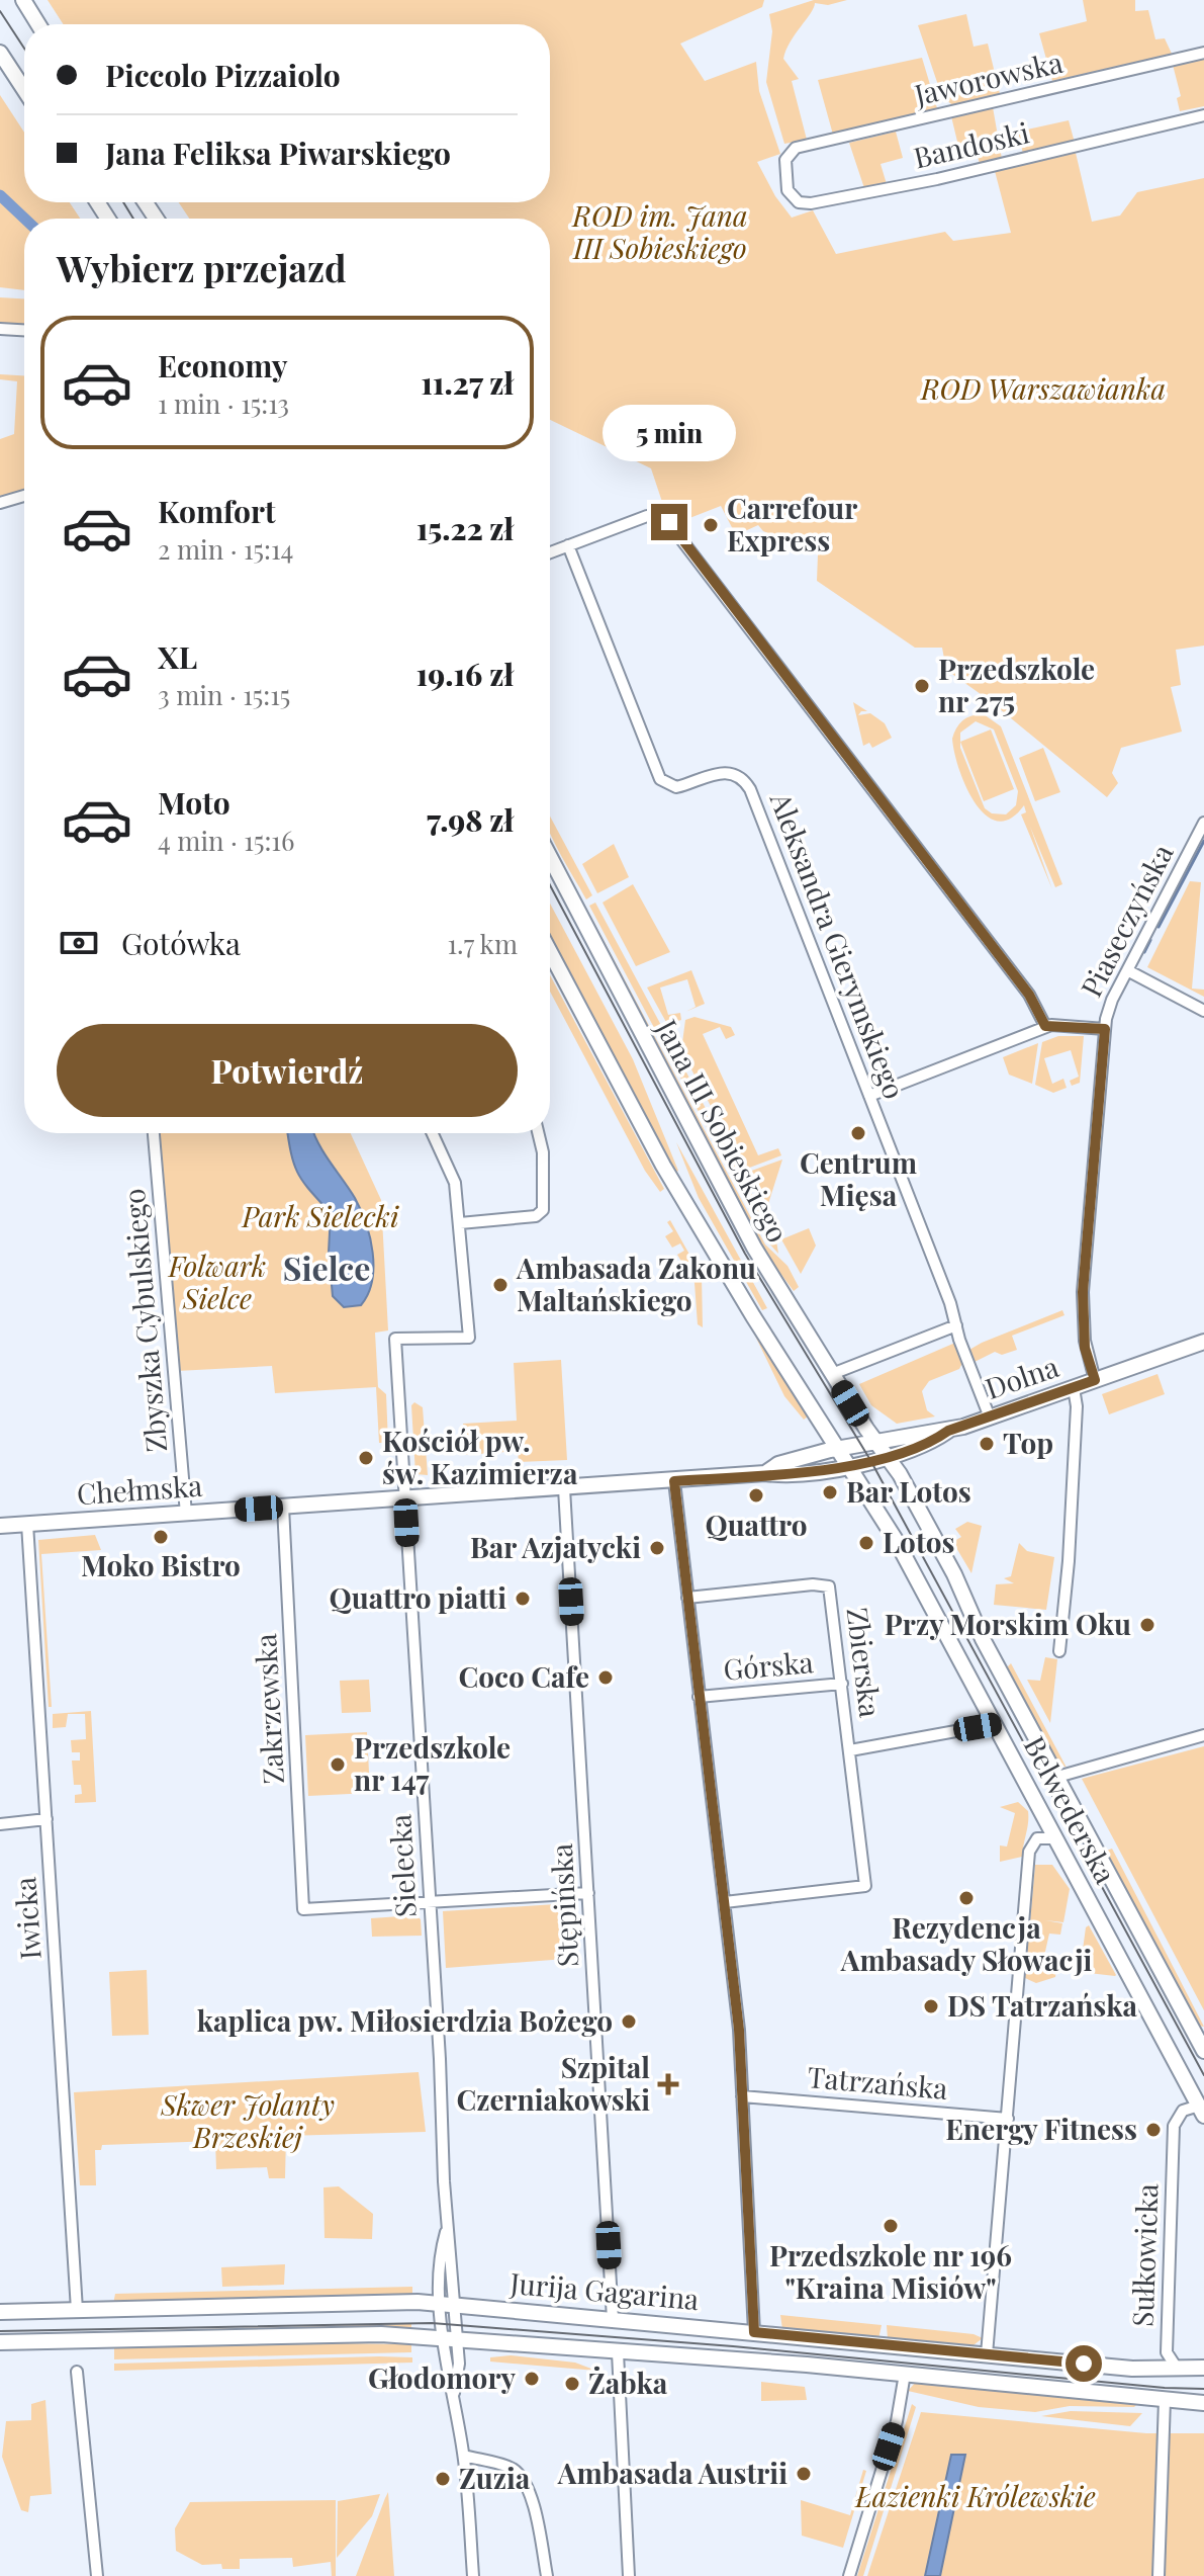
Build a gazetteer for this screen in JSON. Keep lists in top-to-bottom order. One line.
{"streets":{"main road":["Jana III Sobieskiego","Dolna","Chełmska","Belwederska","Jurija Gagarina"],"street":["Jaworowska","Bandoski","Piaseczyńska","Aleksandra Gierymskiego","Zbyszka Cybulskiego","Zbierska","Górska","Zakrzewska","Sielecka","Stępińska","Iwicka","Tatrzańska","Sułkowicka"]},"crossings":[["Jaworowska","Bandoski"],["Piaseczyńska","Dolna"],["Aleksandra Gierymskiego","Dolna"],["Jana III Sobieskiego","Dolna"],["Jana III Sobieskiego","Chełmska"],["Jana III Sobieskiego","Belwederska"],["Zbyszka Cybulskiego","Chełmska"],["Dolna","Chełmska"],["Dolna","Belwederska"],["Chełmska","Górska"],["Chełmska","Zakrzewska"],["Chełmska","Belwederska"],["Chełmska","Sielecka"],["Chełmska","Stępińska"],["Chełmska","Iwicka"],["Zbierska","Górska"],["Górska","Tatrzańska"],["Górska","Jurija Gagarina"],["Zakrzewska","Sielecka"],["Belwederska","Sułkowicka"],["Sielecka","Jurija Gagarina"],["Stępińska","Jurija Gagarina"],["Iwicka","Jurija Gagarina"],["Sułkowicka","Jurija Gagarina"]],"districts":["Sielce"],"parks":["ROD im. Jana III Sobieskiego","ROD Warszawianka","Park Sielecki","Folwark Sielce","Skwer Jolanty Brzeskiej","Łazienki Królewskie"],"places":{"other":["Carrefour Express","Przedszkole nr 275","Centrum Mięsa","Ambasada Zakonu Maltańskiego","Top","Kościół pw. św. Kazimierza","Bar Lotos","Quattro","Moko Bistro","Lotos","Bar Azjatycki","Quattro piatti","Przy Morskim Oku","Coco Cafe","Przedszkole nr 147","Rezydencja Ambasady Słowacji","DS Tatrzańska","kaplica pw. Miłosierdzia Bożego","Energy Fitness","Przedszkole nr 196 \"Kraina Misiów\"","Głodomory","Żabka","Ambasada Austrii","Zuzia"],"health":["Szpital Czerniakowski"]},"page":{"banner":["Piccolo Pizzaiolo","Jana Feliksa Piwarskiego"],"heading":"Wybierz przejazd","list":[{"name":"Economy","note":"1 min · 15:13","value":"11.27 zł"},{"name":"Komfort","note":"2 min · 15:14","value":"15.22 zł"},{"name":"XL","note":"3 min · 15:15","value":"19.16 zł"},{"name":"Moto","note":"4 min · 15:16","value":"7.98 zł"}],"bubble":"5 min","pay":["Gotówka","1.7 km"],"buttons":"Potwierdź"}}
